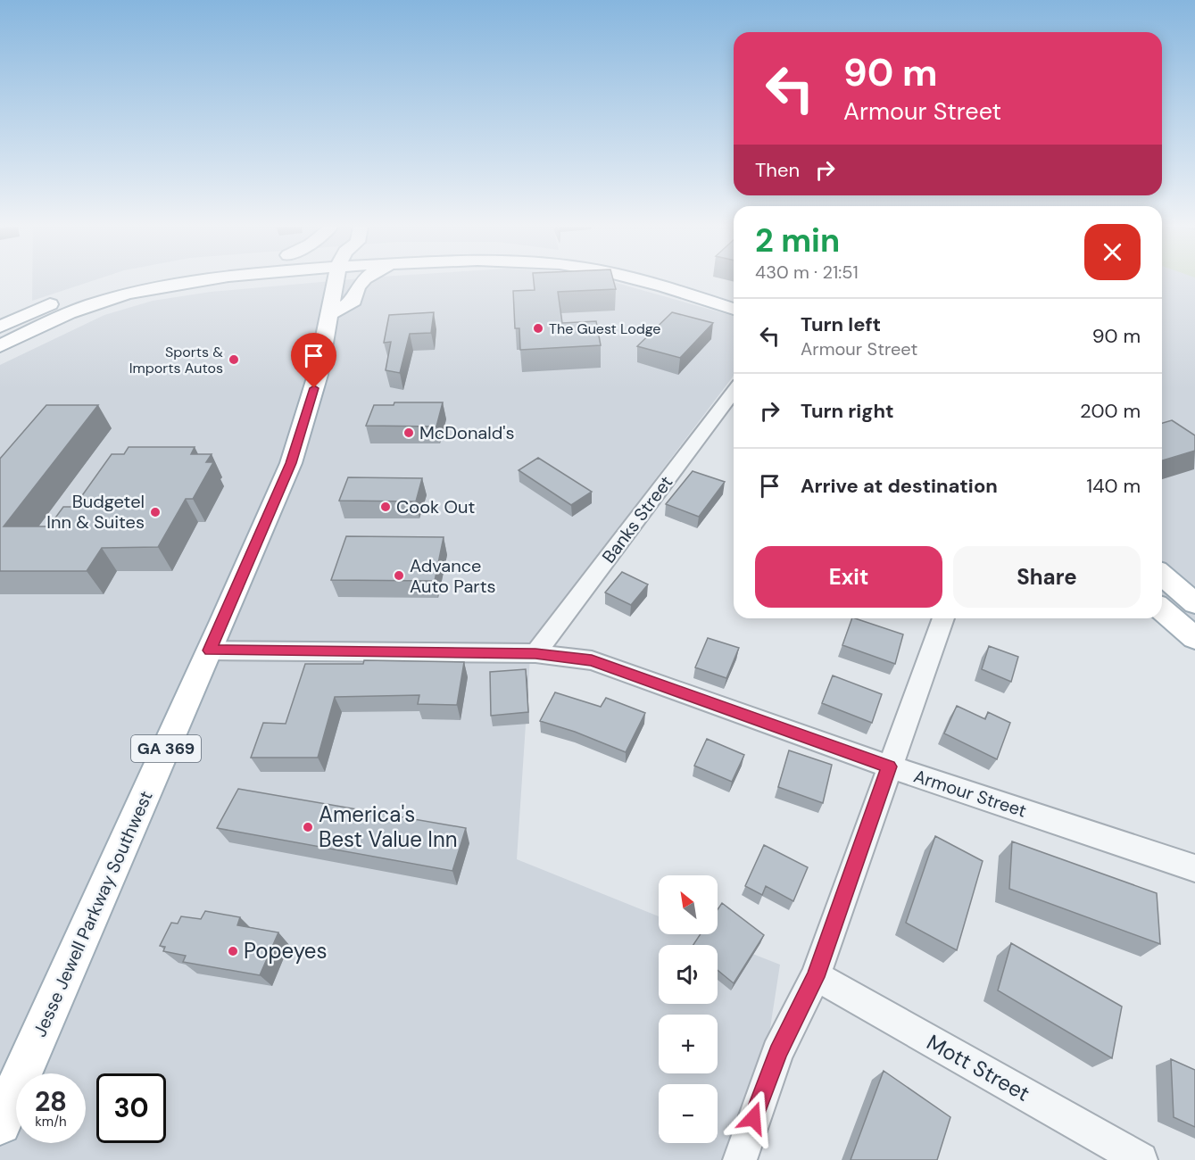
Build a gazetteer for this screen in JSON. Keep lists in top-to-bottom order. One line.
{"streets":{"main road":["GA 369","Jesse Jewell Parkway Southwest"],"street":["Banks Street","Armour Street","Mott Street"]},"crossings":[["Banks Street","Armour Street"],["Armour Street","Jesse Jewell Parkway Southwest"]],"places":["The Guest Lodge","Sports & Imports Autos","McDonald's","Cook Out","Budgetel Inn & Suites","Advance Auto Parts","America's Best Value Inn","Popeyes"],"north":"top left","page":{"turn":["90 m","Armour Street"],"then":"Then","heading":["2 min","430 m · 21:51"],"list":[{"name":"Turn left","note":"Armour Street","value":"90 m"},{"name":"Turn right","value":"200 m"},{"name":"Arrive at destination","value":"140 m"}],"buttons":["Exit","Share"],"map_buttons":["+","−"],"speed":"28 km/h","limit":"30"}}
